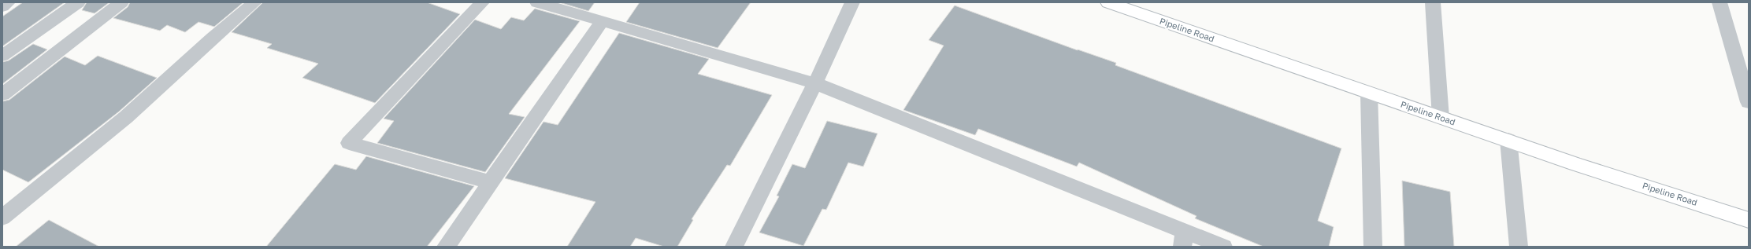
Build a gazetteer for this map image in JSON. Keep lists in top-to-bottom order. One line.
{"streets":{"main road":["Pipeline Road"]}}
